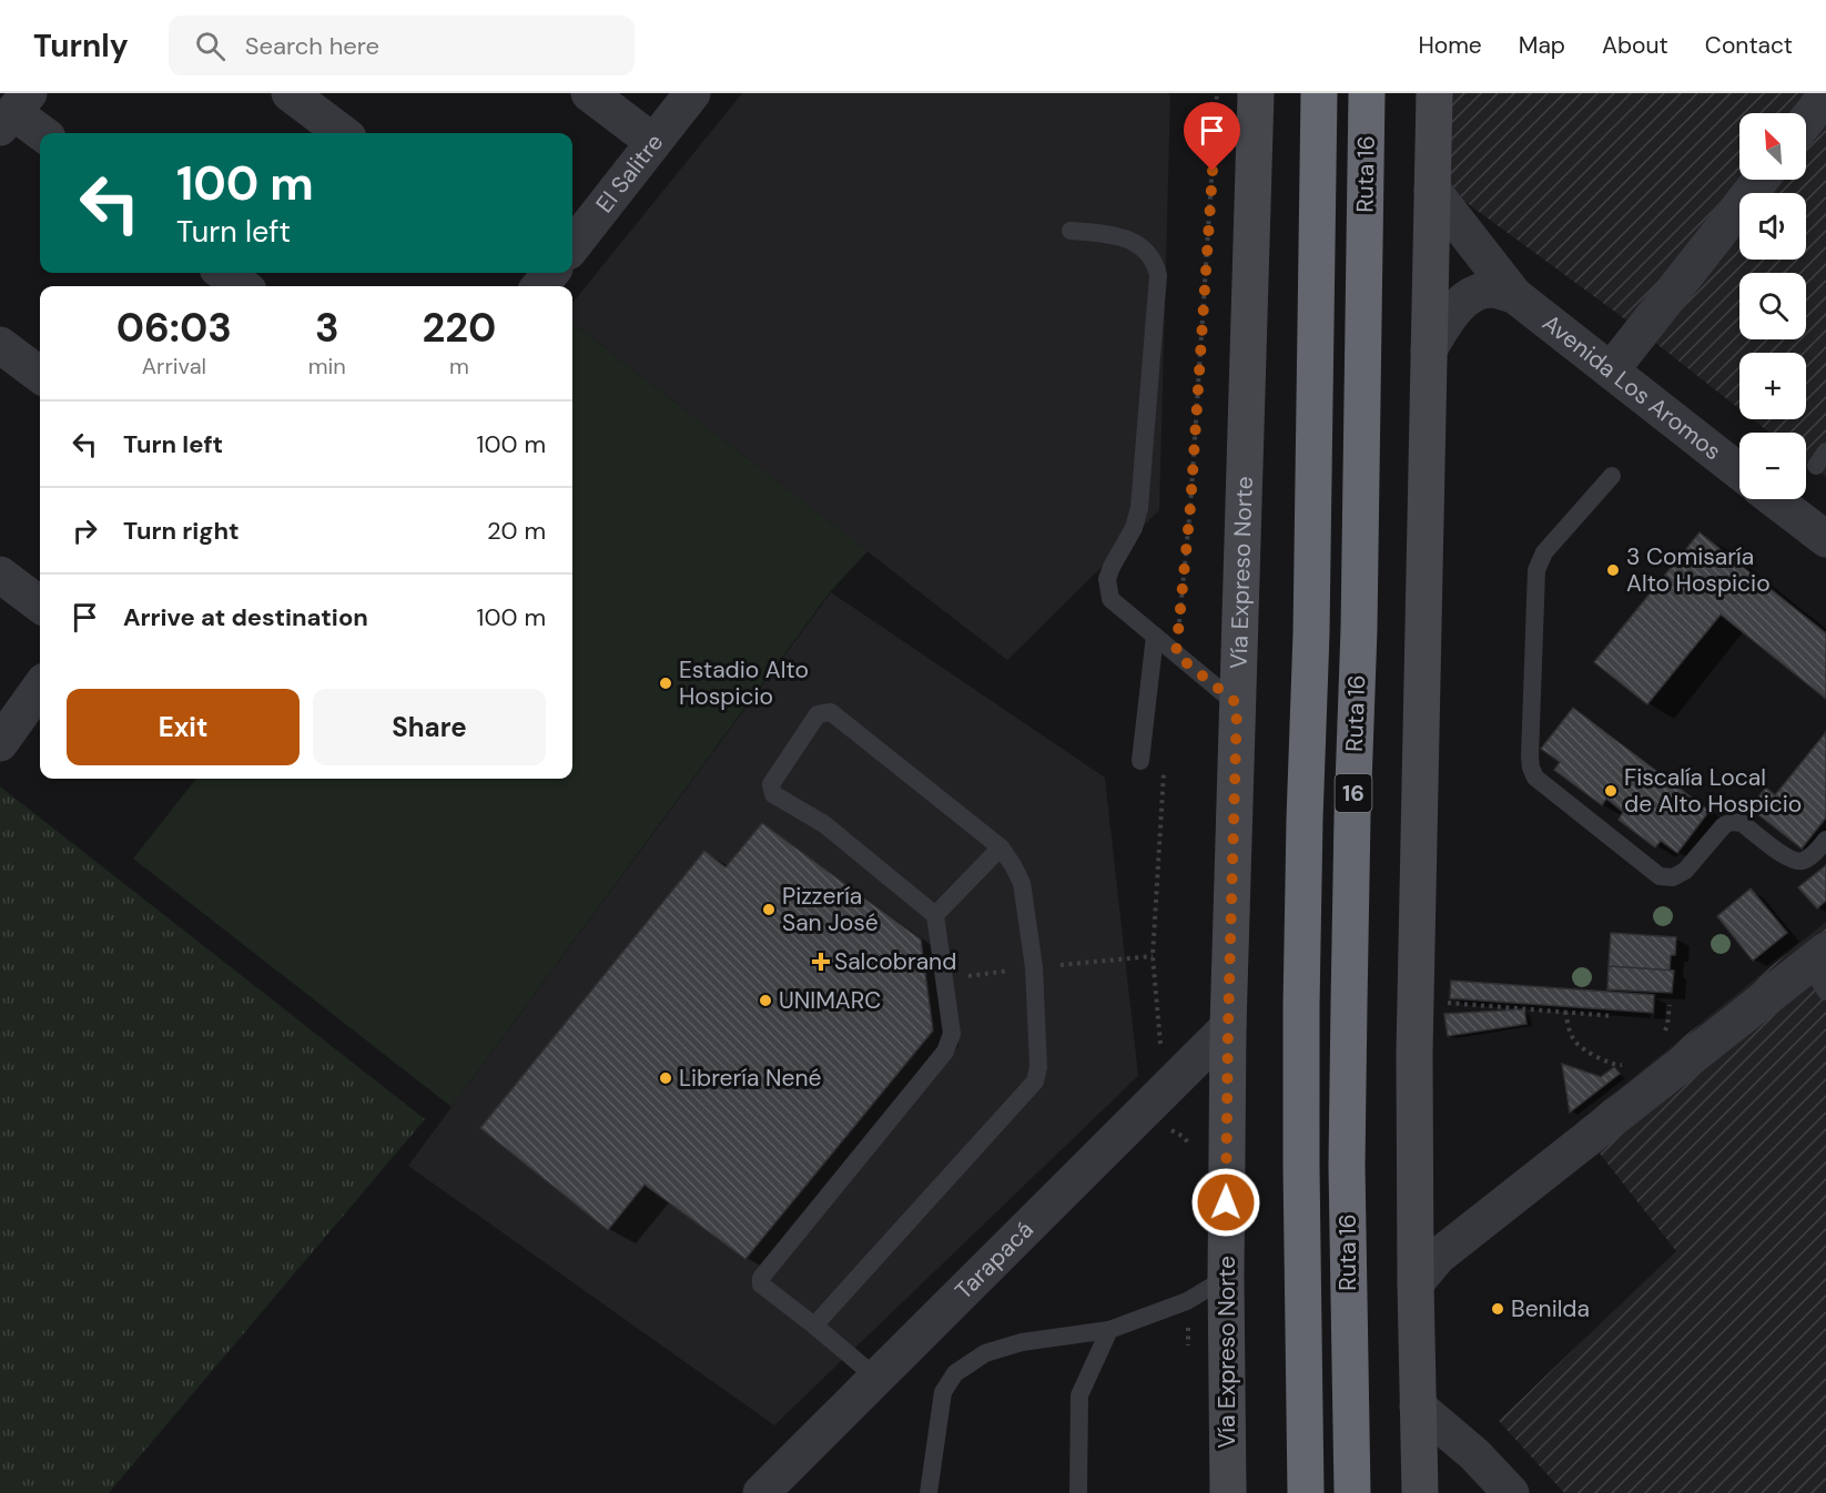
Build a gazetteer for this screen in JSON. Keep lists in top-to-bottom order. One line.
{"streets":{"highway":["Ruta 16","16"],"main road":["Vía Expreso Norte"],"street":["El Salitre","Avenida Los Aromos","Tarapacá"]},"crossings":[["Vía Expreso Norte","Tarapacá"]],"places":{"other":["3 Comisaría Alto Hospicio","Estadio Alto Hospicio","Fiscalía Local de Alto Hospicio","Pizzería San José","UNIMARC","Librería Nené","Benilda"],"health":["Salcobrand"]},"north":"top left","page":{"header":"Turnly","search":"Search here","nav":["Home","Map","About","Contact"],"map_buttons":["+","−"],"turn":["100 m","Turn left"],"eta":["06:03","Arrival","3","min","220","m"],"list":[{"name":"Turn left","value":"100 m"},{"name":"Turn right","value":"20 m"},{"name":"Arrive at destination","value":"100 m"}],"buttons":["Exit","Share"]}}
